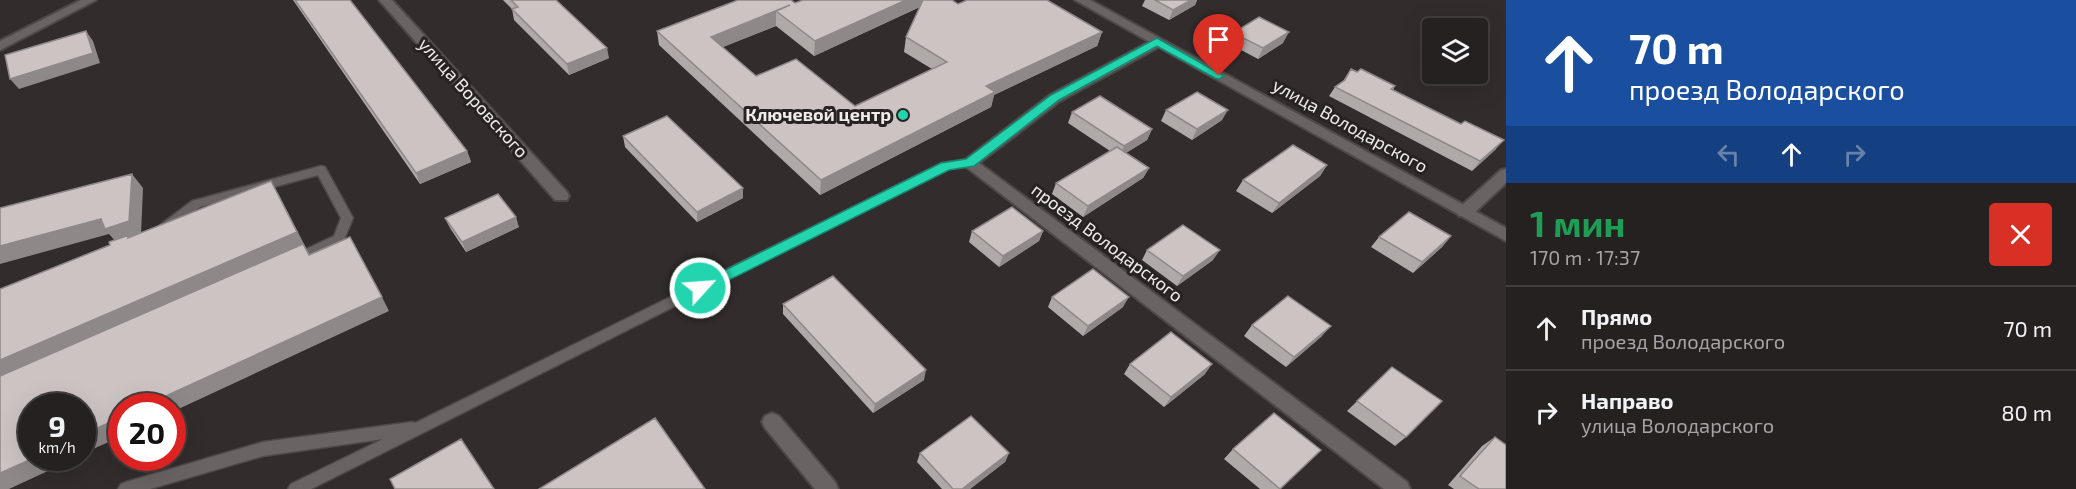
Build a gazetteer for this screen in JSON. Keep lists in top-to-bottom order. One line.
{"streets":{"street":["улица Воровского","улица Володарского","проезд Володарского"]},"places":["Ключевой центр"],"page":{"turn":["70 m","проезд Володарского"],"heading":["1 мин","170 m · 17:37"],"list":[{"name":"Прямо","note":"проезд Володарского","value":"70 m"},{"name":"Направо","note":"улица Володарского","value":"80 m"}],"speed":"9 km/h","limit":"20"}}
